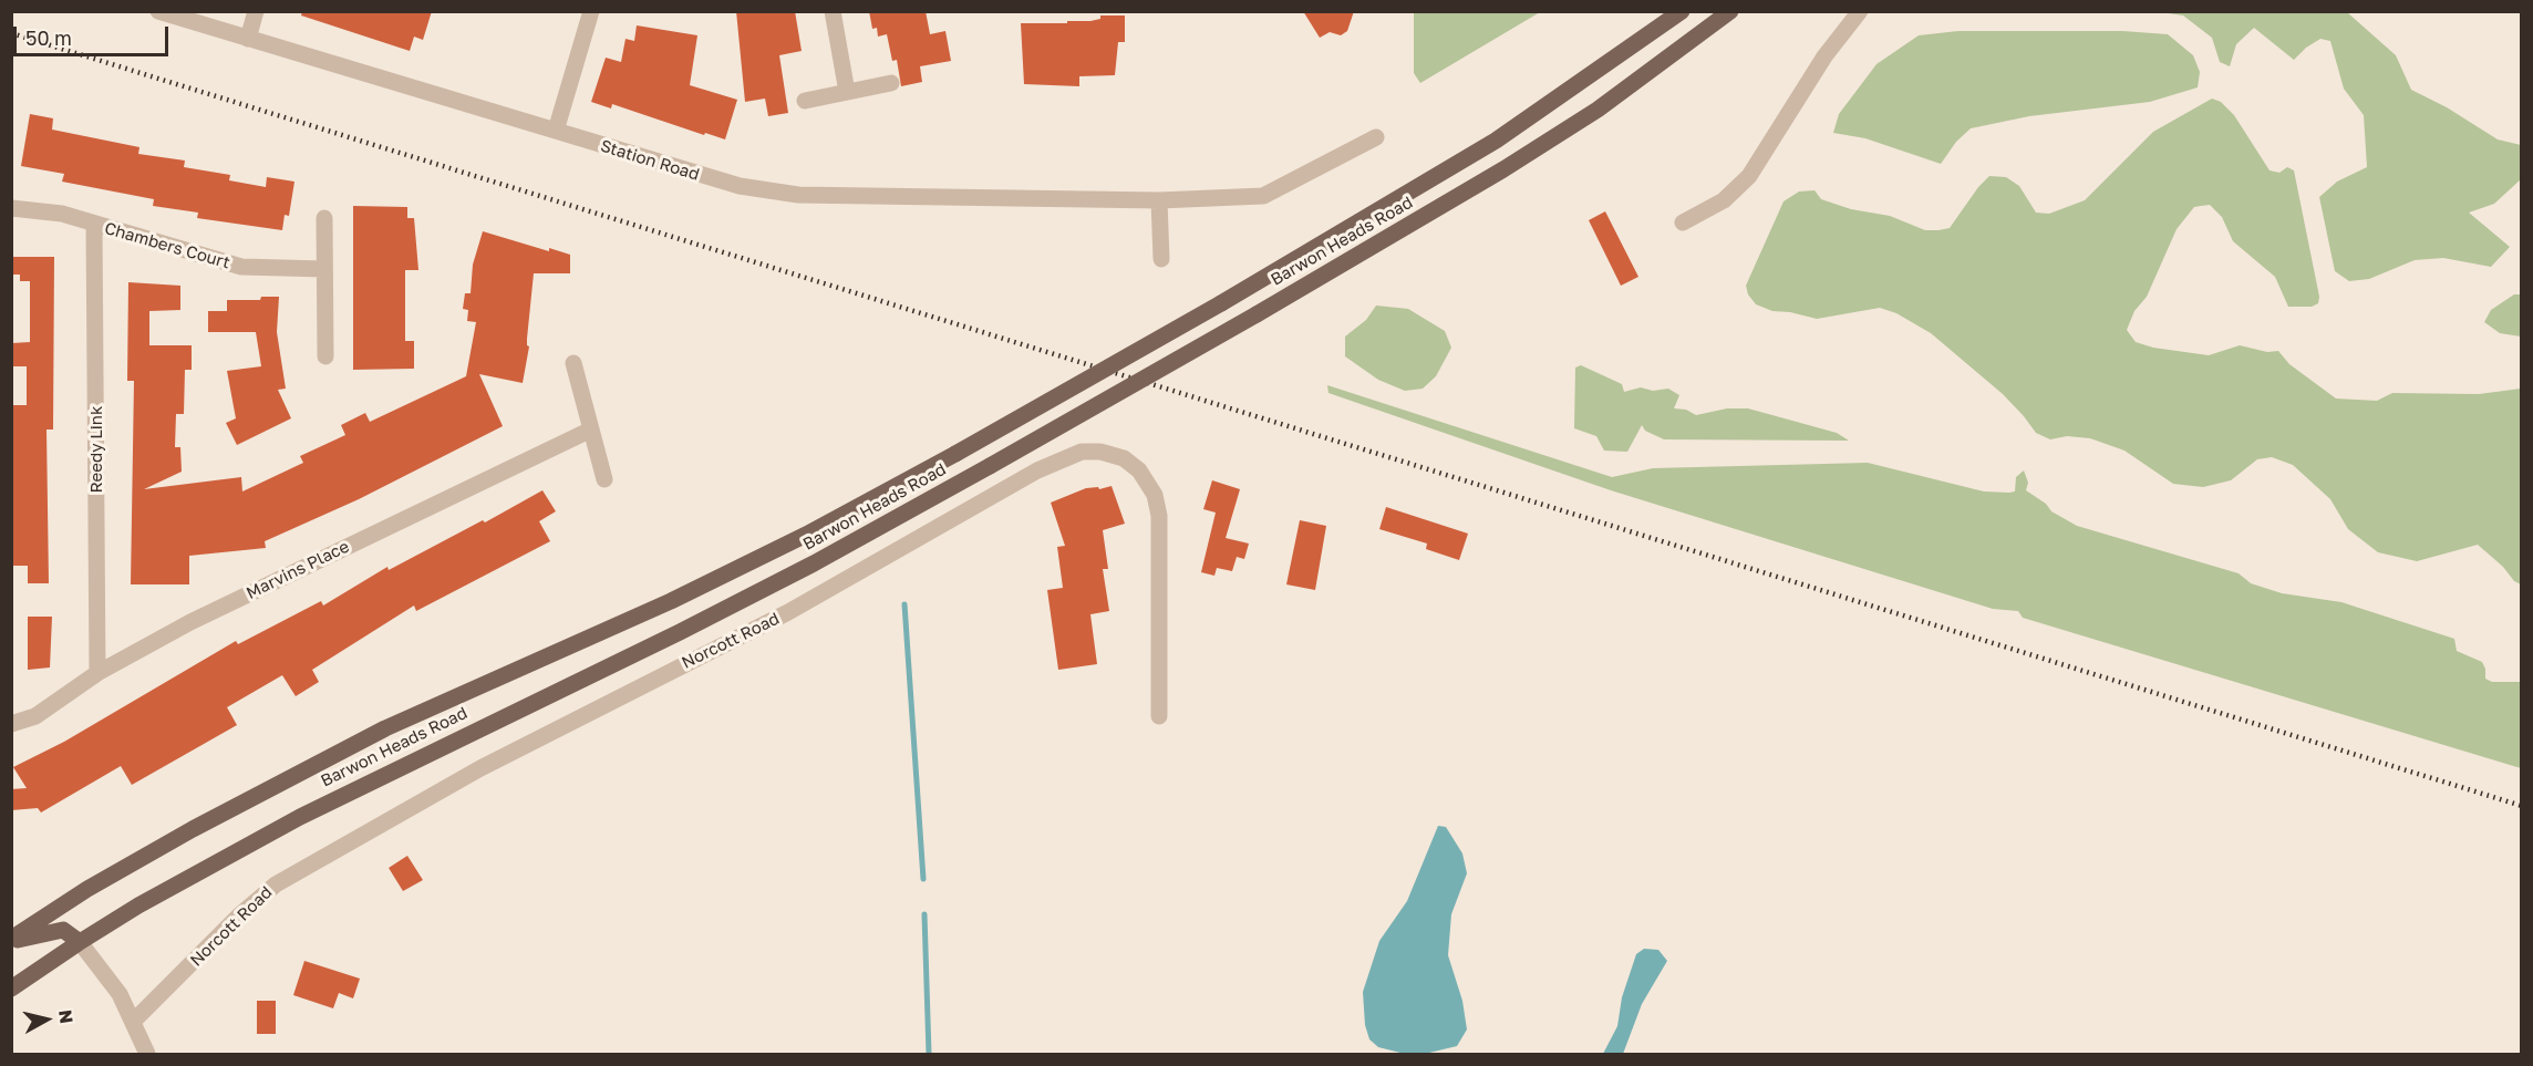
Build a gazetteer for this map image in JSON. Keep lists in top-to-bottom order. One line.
{"streets":{"main road":["Barwon Heads Road"],"street":["Station Road","Chambers Court","Reedy Link","Marvins Place","Norcott Road"]},"crossings":[["Chambers Court","Reedy Link"],["Reedy Link","Marvins Place"]],"scale_bar":"50 m","north":"right"}
